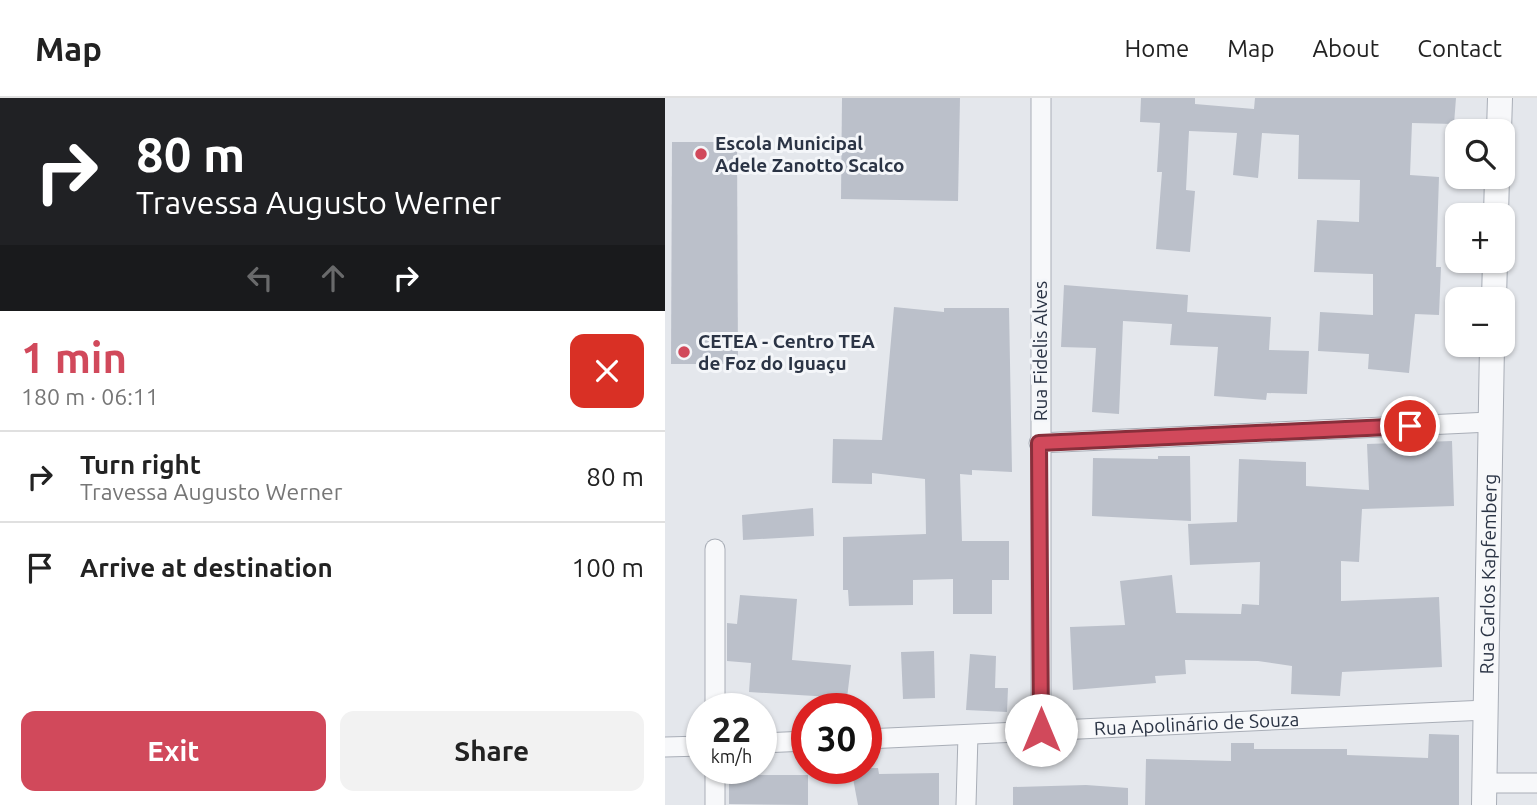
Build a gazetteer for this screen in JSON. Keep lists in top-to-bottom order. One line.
{"streets":{"street":["Rua Fidelis Alves","Rua Carlos Kapfemberg","Rua Apolinário de Souza"]},"crossings":[["Rua Fidelis Alves","Rua Apolinário de Souza"],["Rua Carlos Kapfemberg","Rua Apolinário de Souza"]],"places":["Escola Municipal Adele Zanotto Scalco","CETEA - Centro TEA de Foz do Iguaçu"],"page":{"header":"Map","nav":["Home","Map","About","Contact"],"turn":["80 m","Travessa Augusto Werner"],"map_buttons":["+","−"],"heading":["1 min","180 m · 06:11"],"list":[{"name":"Turn right","note":"Travessa Augusto Werner","value":"80 m"},{"name":"Arrive at destination","value":"100 m"}],"speed":"22 km/h","limit":"30","buttons":["Exit","Share"]}}
